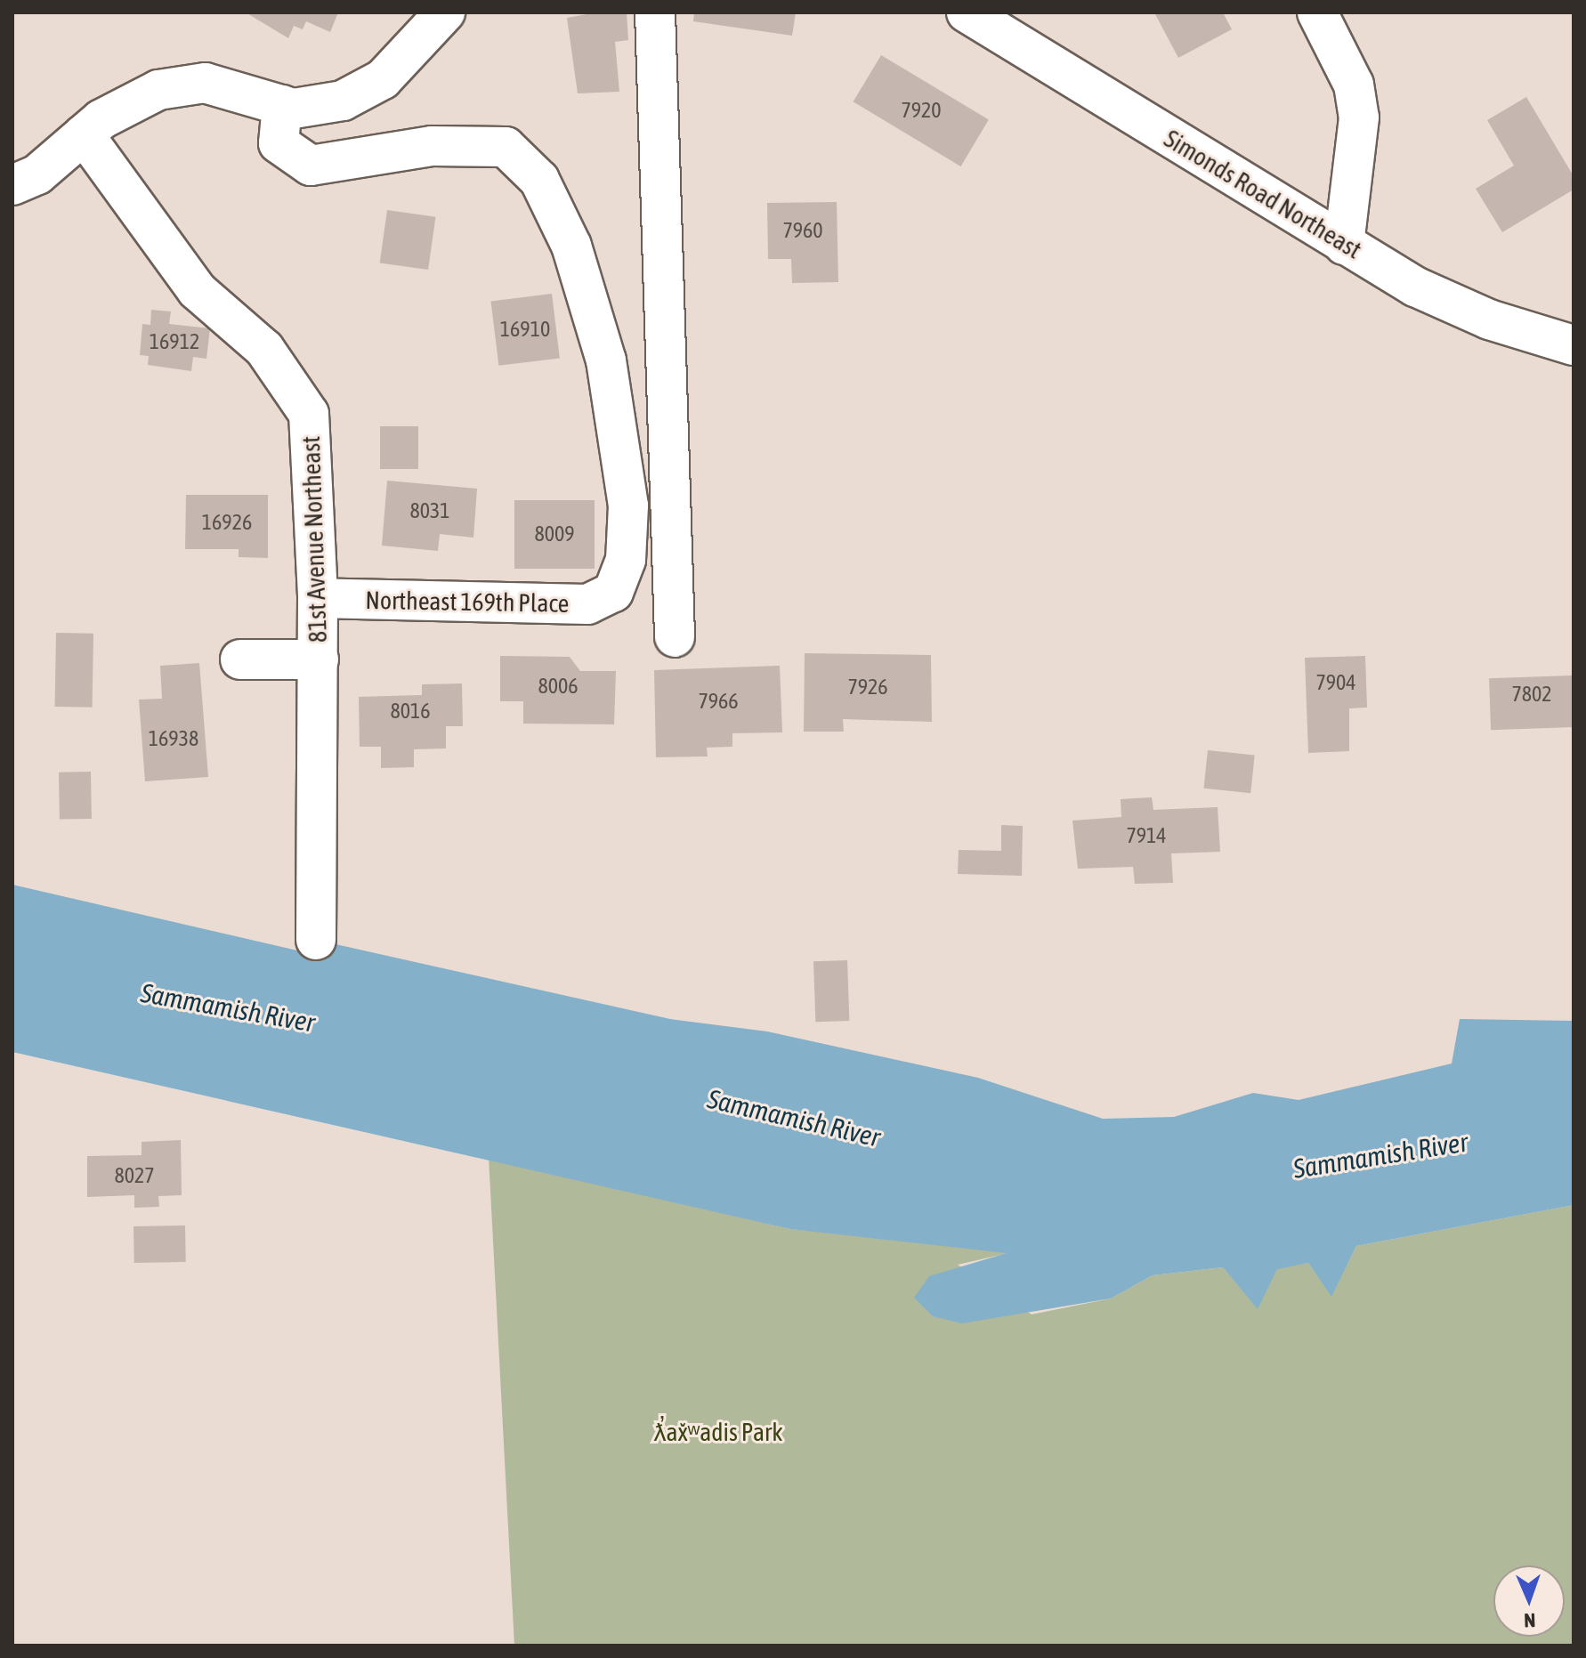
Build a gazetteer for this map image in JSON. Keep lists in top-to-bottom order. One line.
{"streets":{"street":["Simonds Road Northeast","81st Avenue Northeast","Northeast 169th Place"]},"crossings":[["81st Avenue Northeast","Northeast 169th Place"]],"water":["Sammamish River"],"parks":["ƛ̕ax̌ʷadis Park"],"house_numbers":["7920","7960","16910","16912","8031","16926","8009","7904","8006","7926","7802","7966","8016","16938","7914","8027"],"north":"bottom"}
